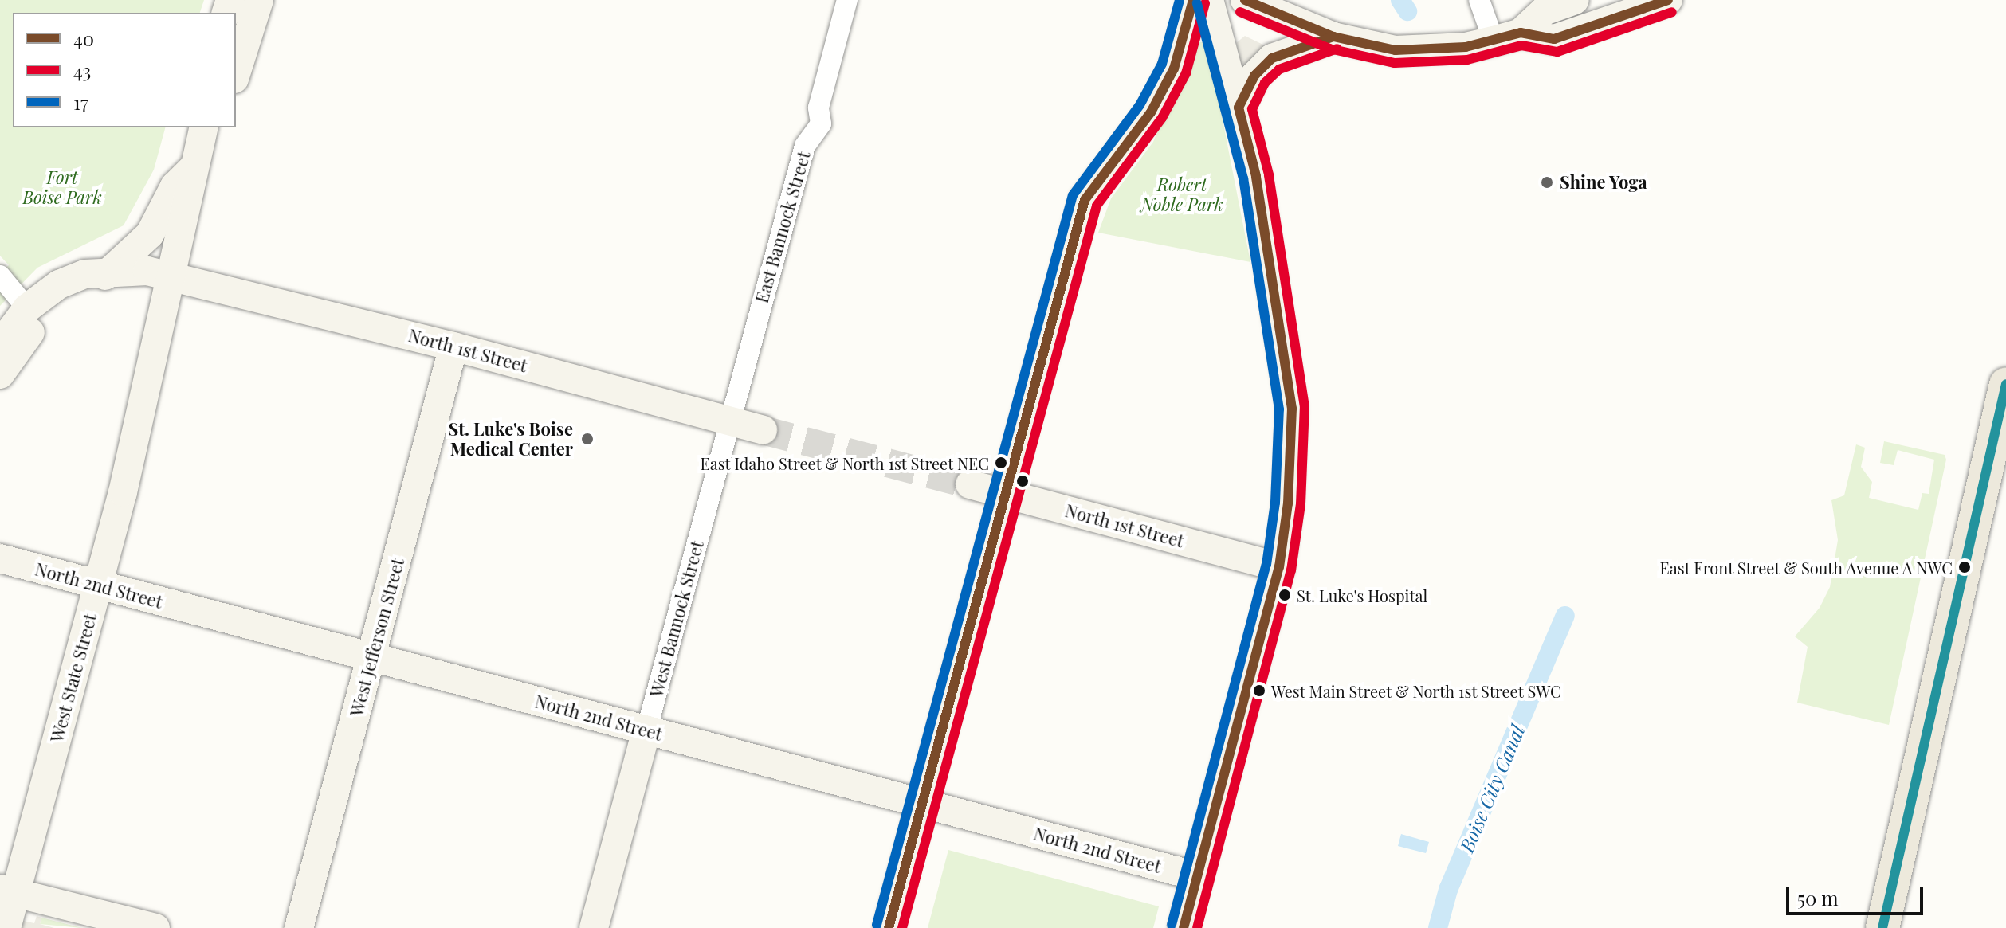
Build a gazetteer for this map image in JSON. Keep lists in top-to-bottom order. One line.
{"streets":{"street":["East Bannock Street","North 1st Street","North 2nd Street","West Bannock Street","West Jefferson Street","West State Street"]},"crossings":[["East Bannock Street","North 1st Street"],["East Bannock Street","West Bannock Street"],["North 1st Street","West Bannock Street"],["North 1st Street","West Jefferson Street"],["North 1st Street","West State Street"],["North 2nd Street","West Bannock Street"],["North 2nd Street","West Jefferson Street"],["North 2nd Street","West State Street"]],"water":["Boise City Canal"],"parks":["Fort Boise Park","Robert Noble Park"],"places":["Shine Yoga","St. Luke's Boise Medical Center","East Idaho Street & North 1st Street NEC","East Front Street & South Avenue A NWC","St. Luke's Hospital","West Main Street & North 1st Street SWC"],"lines":["transit line 40","transit line 17","transit line 43"],"legend":["40","43","17"],"scale_bar":"50 m"}
